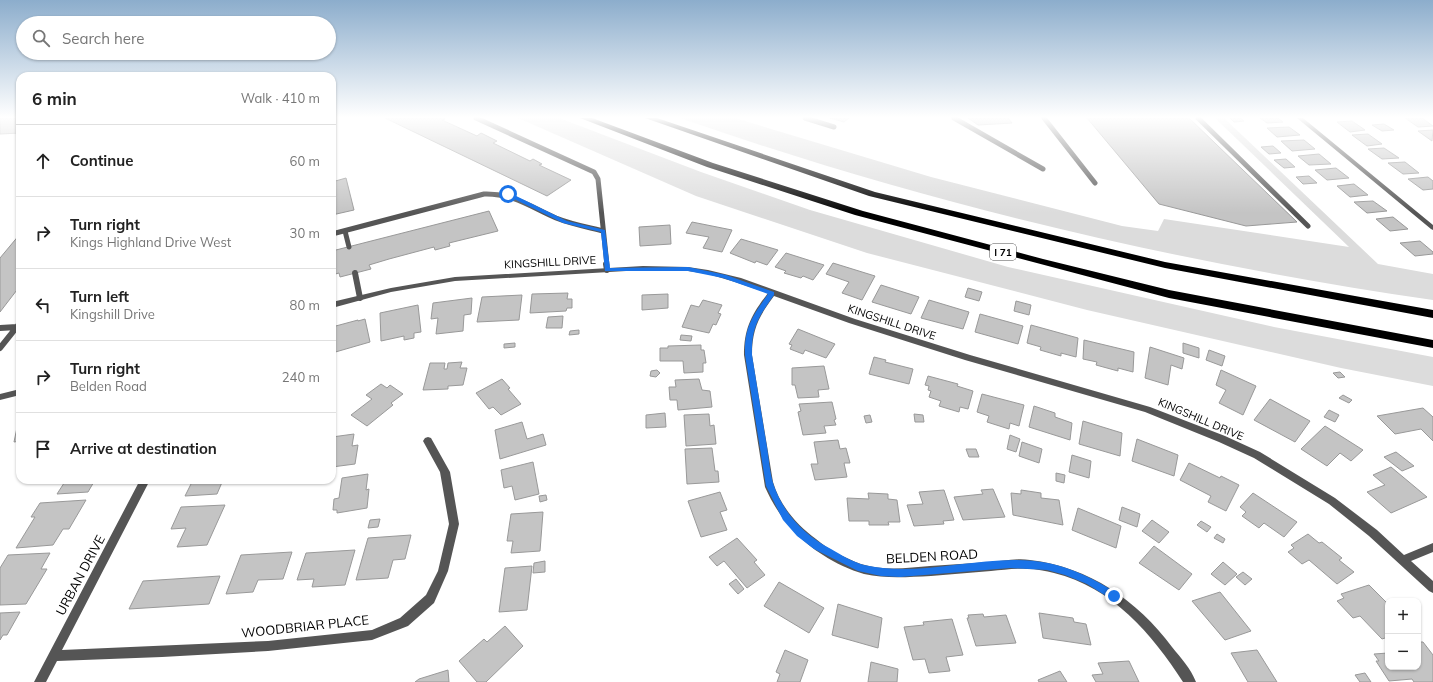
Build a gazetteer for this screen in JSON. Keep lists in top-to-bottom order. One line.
{"streets":{"highway":["I 71"],"street":["KINGSHILL DRIVE","BELDEN ROAD","URBAN DRIVE","WOODBRIAR PLACE"]},"crossings":[["KINGSHILL DRIVE","BELDEN ROAD"],["URBAN DRIVE","WOODBRIAR PLACE"]],"page":{"search":"Search here","heading":["6 min","Walk · 410 m"],"list":[["Continue","60 m"],["Turn right","Kings Highland Drive West","30 m"],["Turn left","Kingshill Drive","80 m"],["Turn right","Belden Road","240 m"],"Arrive at destination"],"map_buttons":["+","−"]}}
